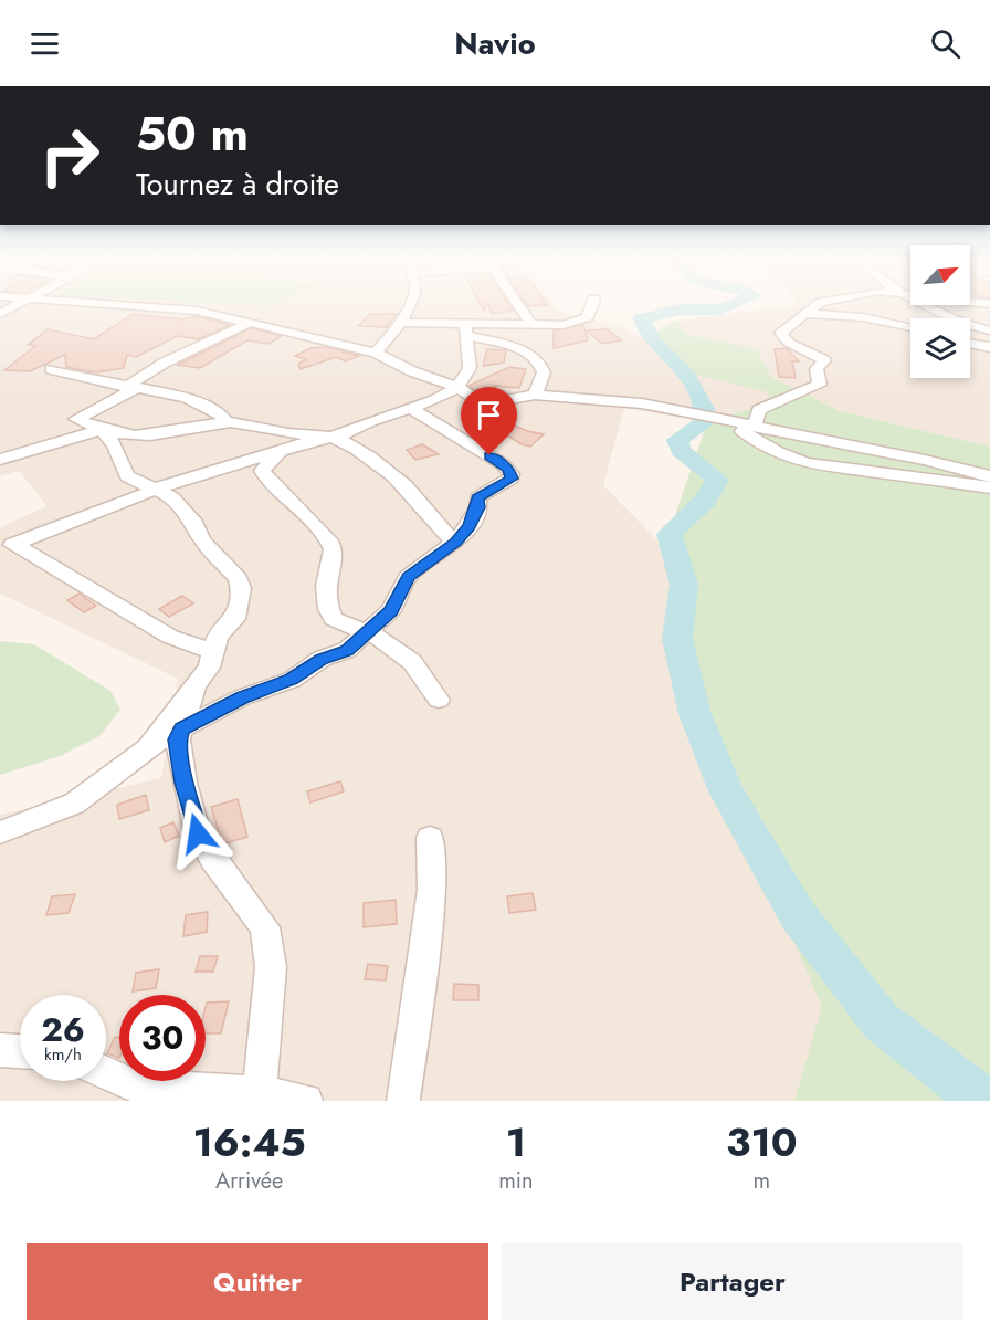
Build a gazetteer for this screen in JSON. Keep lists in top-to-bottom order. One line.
{"north":"top right","page":{"header":"Navio","turn":["50 m","Tournez à droite"],"speed":"26 km/h","limit":"30","eta":["16:45","Arrivée","1","min","310","m"],"buttons":["Quitter","Partager"]}}
